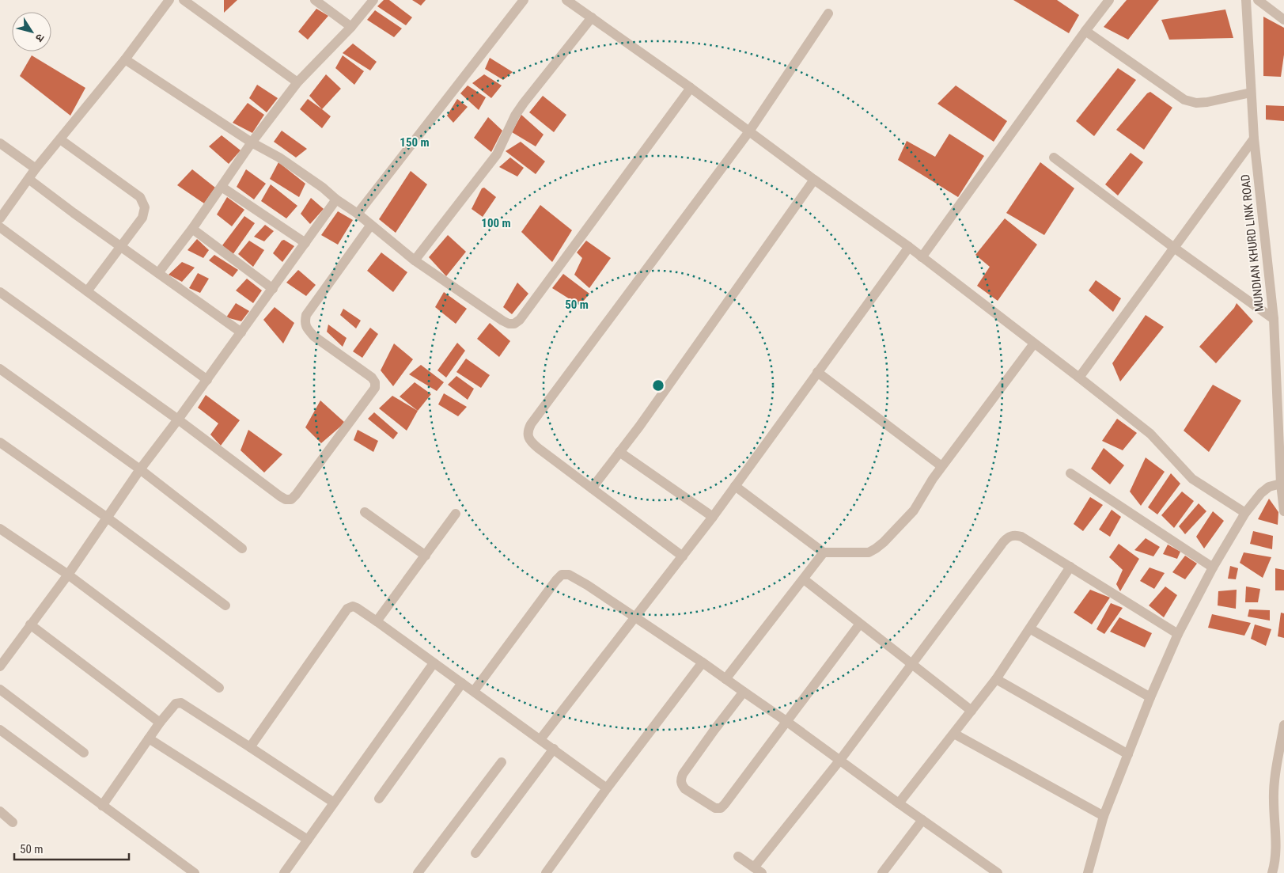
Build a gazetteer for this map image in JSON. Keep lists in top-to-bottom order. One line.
{"streets":{"street":["MUNDIAN KHURD LINK ROAD"]},"scale_bar":"50 m","north":"bottom right","rings":["150 m","100 m","50 m"]}
